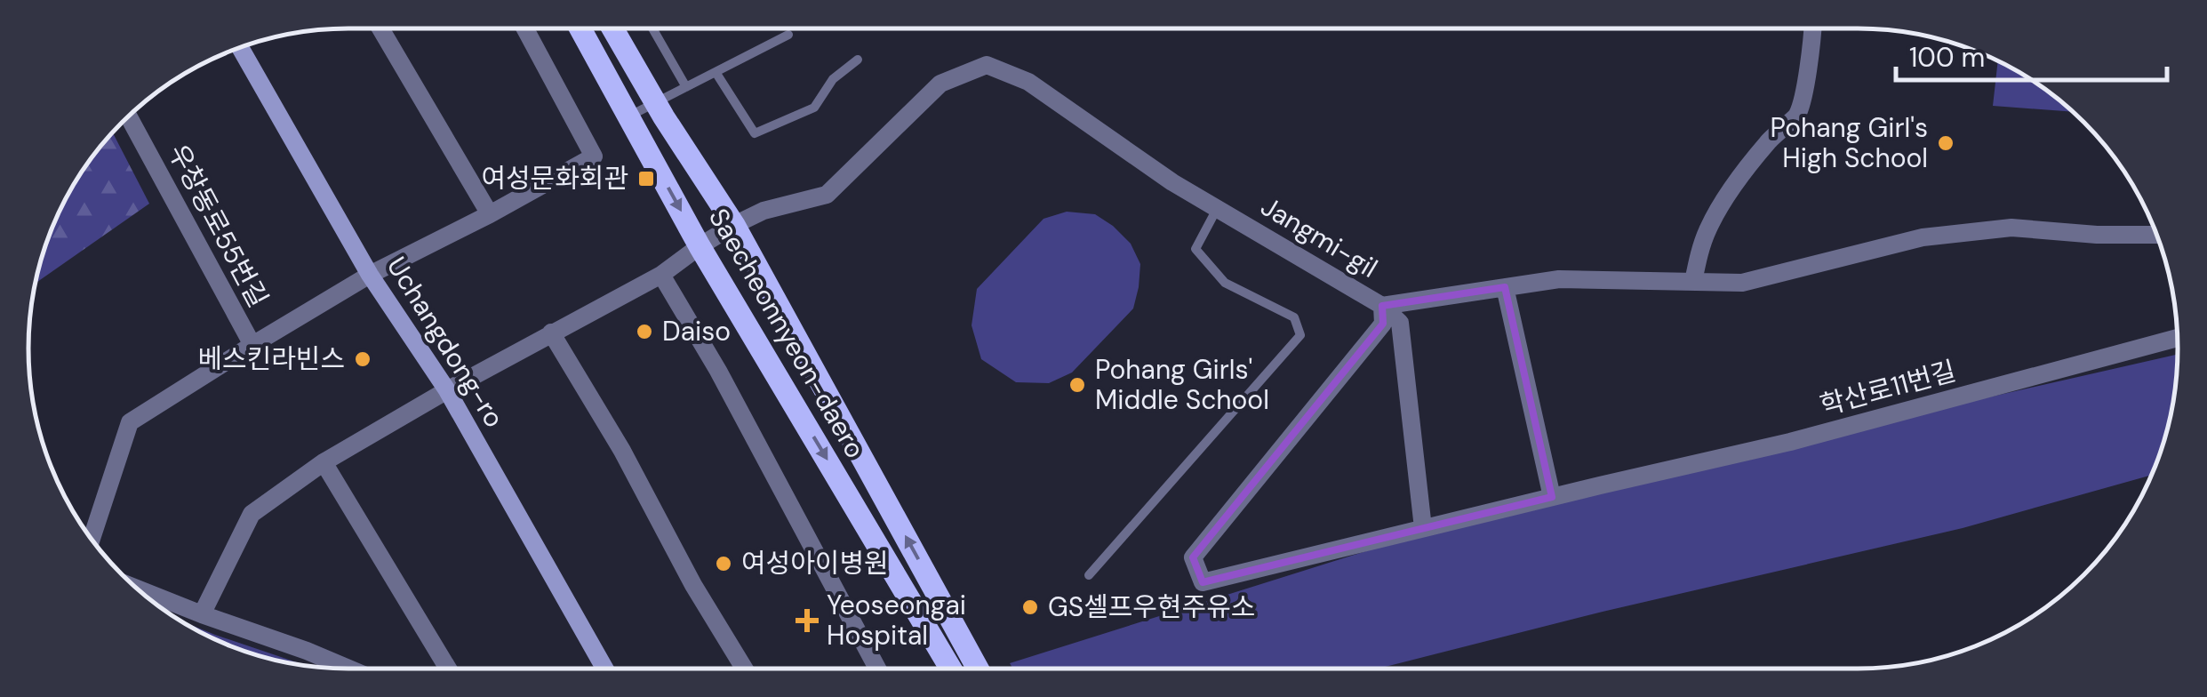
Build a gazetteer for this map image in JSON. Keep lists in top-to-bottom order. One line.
{"streets":{"main road":["Saecheonnyeon-daero","Uchangdong-ro"],"street":["우창동로55번길","Jangmi-gil","학산로11번길"]},"crossings":[["우창동로55번길","Uchangdong-ro"],["Jangmi-gil","Saecheonnyeon-daero"],["Jangmi-gil","Uchangdong-ro"],["Jangmi-gil","학산로11번길"]],"places":{"other":["Pohang Girl's High School","Daiso","베스킨라빈스","Pohang Girls' Middle School","여성아이병원","GS셀프우현주유소"],"transit":["여성문화회관"],"health":["Yeoseongai Hospital"]},"scale_bar":"100 m"}
